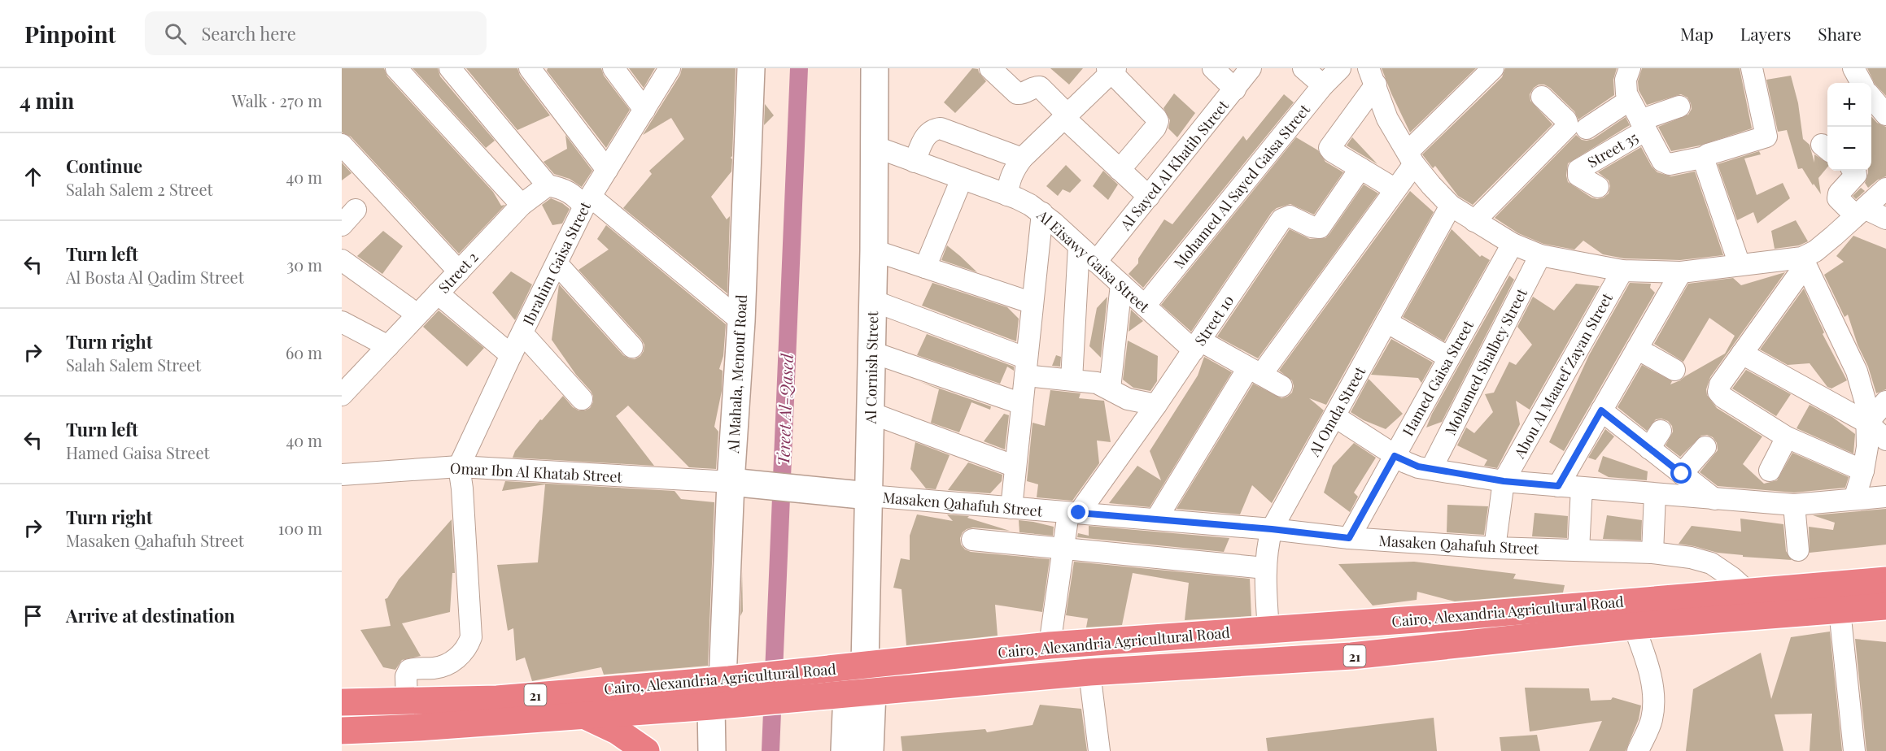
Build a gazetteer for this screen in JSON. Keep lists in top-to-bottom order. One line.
{"streets":{"highway":["Cairo, Alexandria Agricultural Road","21"],"main road":["Al Cornish Street","Al Mahala, Menouf Road"],"street":["Street 35","Al Sayed Al Khatib Street","Mohamed Al Sayed Gaisa Street","Al Eisawy Gaisa Street","Ibrahim Gaisa Street","Street 2","Street 10","Mohamed Shalbey Street","Abou Al Maaref Zayan Street","Hamed Gaisa Street","Al Omda Street","Omar Ibn Al Khatab Street","Masaken Qahafuh Street"]},"crossings":[["Al Sayed Al Khatib Street","Al Eisawy Gaisa Street"],["Mohamed Al Sayed Gaisa Street","Al Eisawy Gaisa Street"],["Al Eisawy Gaisa Street","Street 10"],["Al Eisawy Gaisa Street","Al Cornish Street"],["Ibrahim Gaisa Street","Omar Ibn Al Khatab Street"],["Street 10","Masaken Qahafuh Street"],["Al Cornish Street","Masaken Qahafuh Street"],["Al Cornish Street","Cairo, Alexandria Agricultural Road"],["Al Mahala, Menouf Road","Omar Ibn Al Khatab Street"],["Al Mahala, Menouf Road","Cairo, Alexandria Agricultural Road"],["Hamed Gaisa Street","Masaken Qahafuh Street"],["Al Omda Street","Masaken Qahafuh Street"],["Al Omda Street","Cairo, Alexandria Agricultural Road"],["Masaken Qahafuh Street","Cairo, Alexandria Agricultural Road"]],"water":["Tereet Al-Qased"],"page":{"header":"Pinpoint","search":"Search here","nav":["Map","Layers","Share"],"heading":["4 min","Walk · 270 m"],"map_buttons":["+","−"],"list":[["Continue","Salah Salem 2 Street","40 m"],["Turn left","Al Bosta Al Qadim Street","30 m"],["Turn right","Salah Salem Street","60 m"],["Turn left","Hamed Gaisa Street","40 m"],["Turn right","Masaken Qahafuh Street","100 m"],"Arrive at destination"]}}
